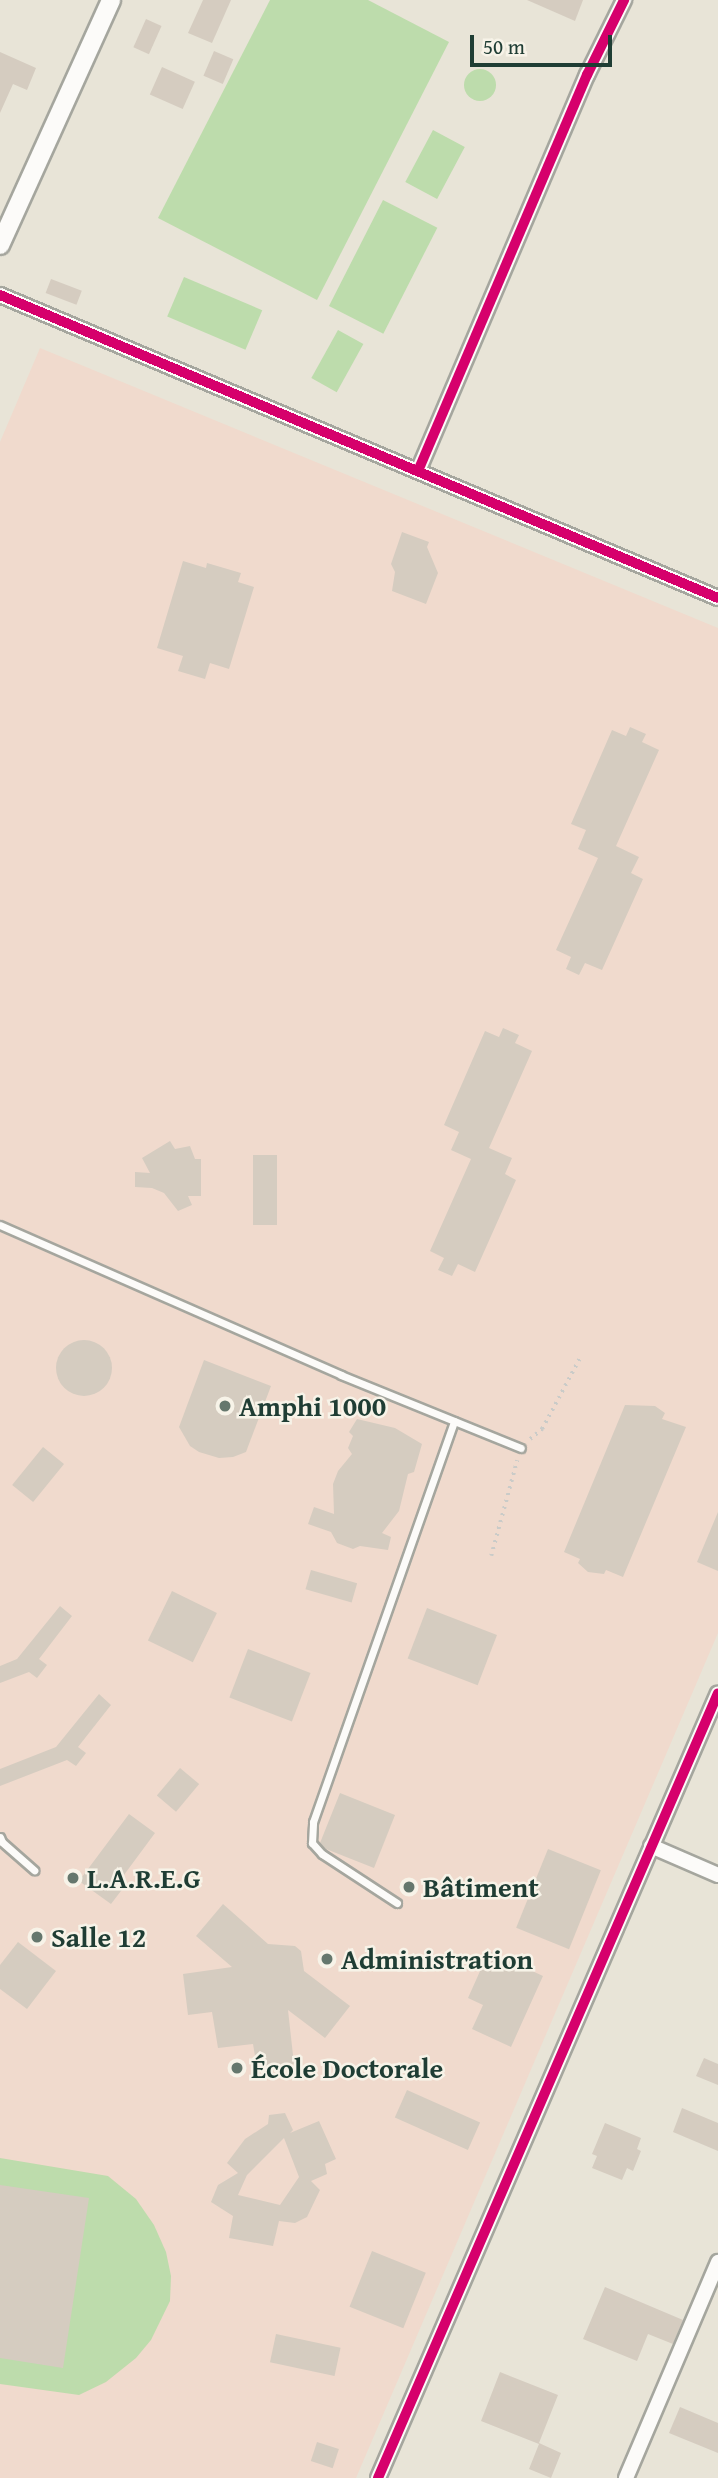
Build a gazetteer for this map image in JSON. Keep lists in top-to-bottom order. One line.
{"places":["Amphi 1000","L.A.R.E.G","Bâtiment","Salle 12","Administration","École Doctorale"],"scale_bar":"50 m"}
